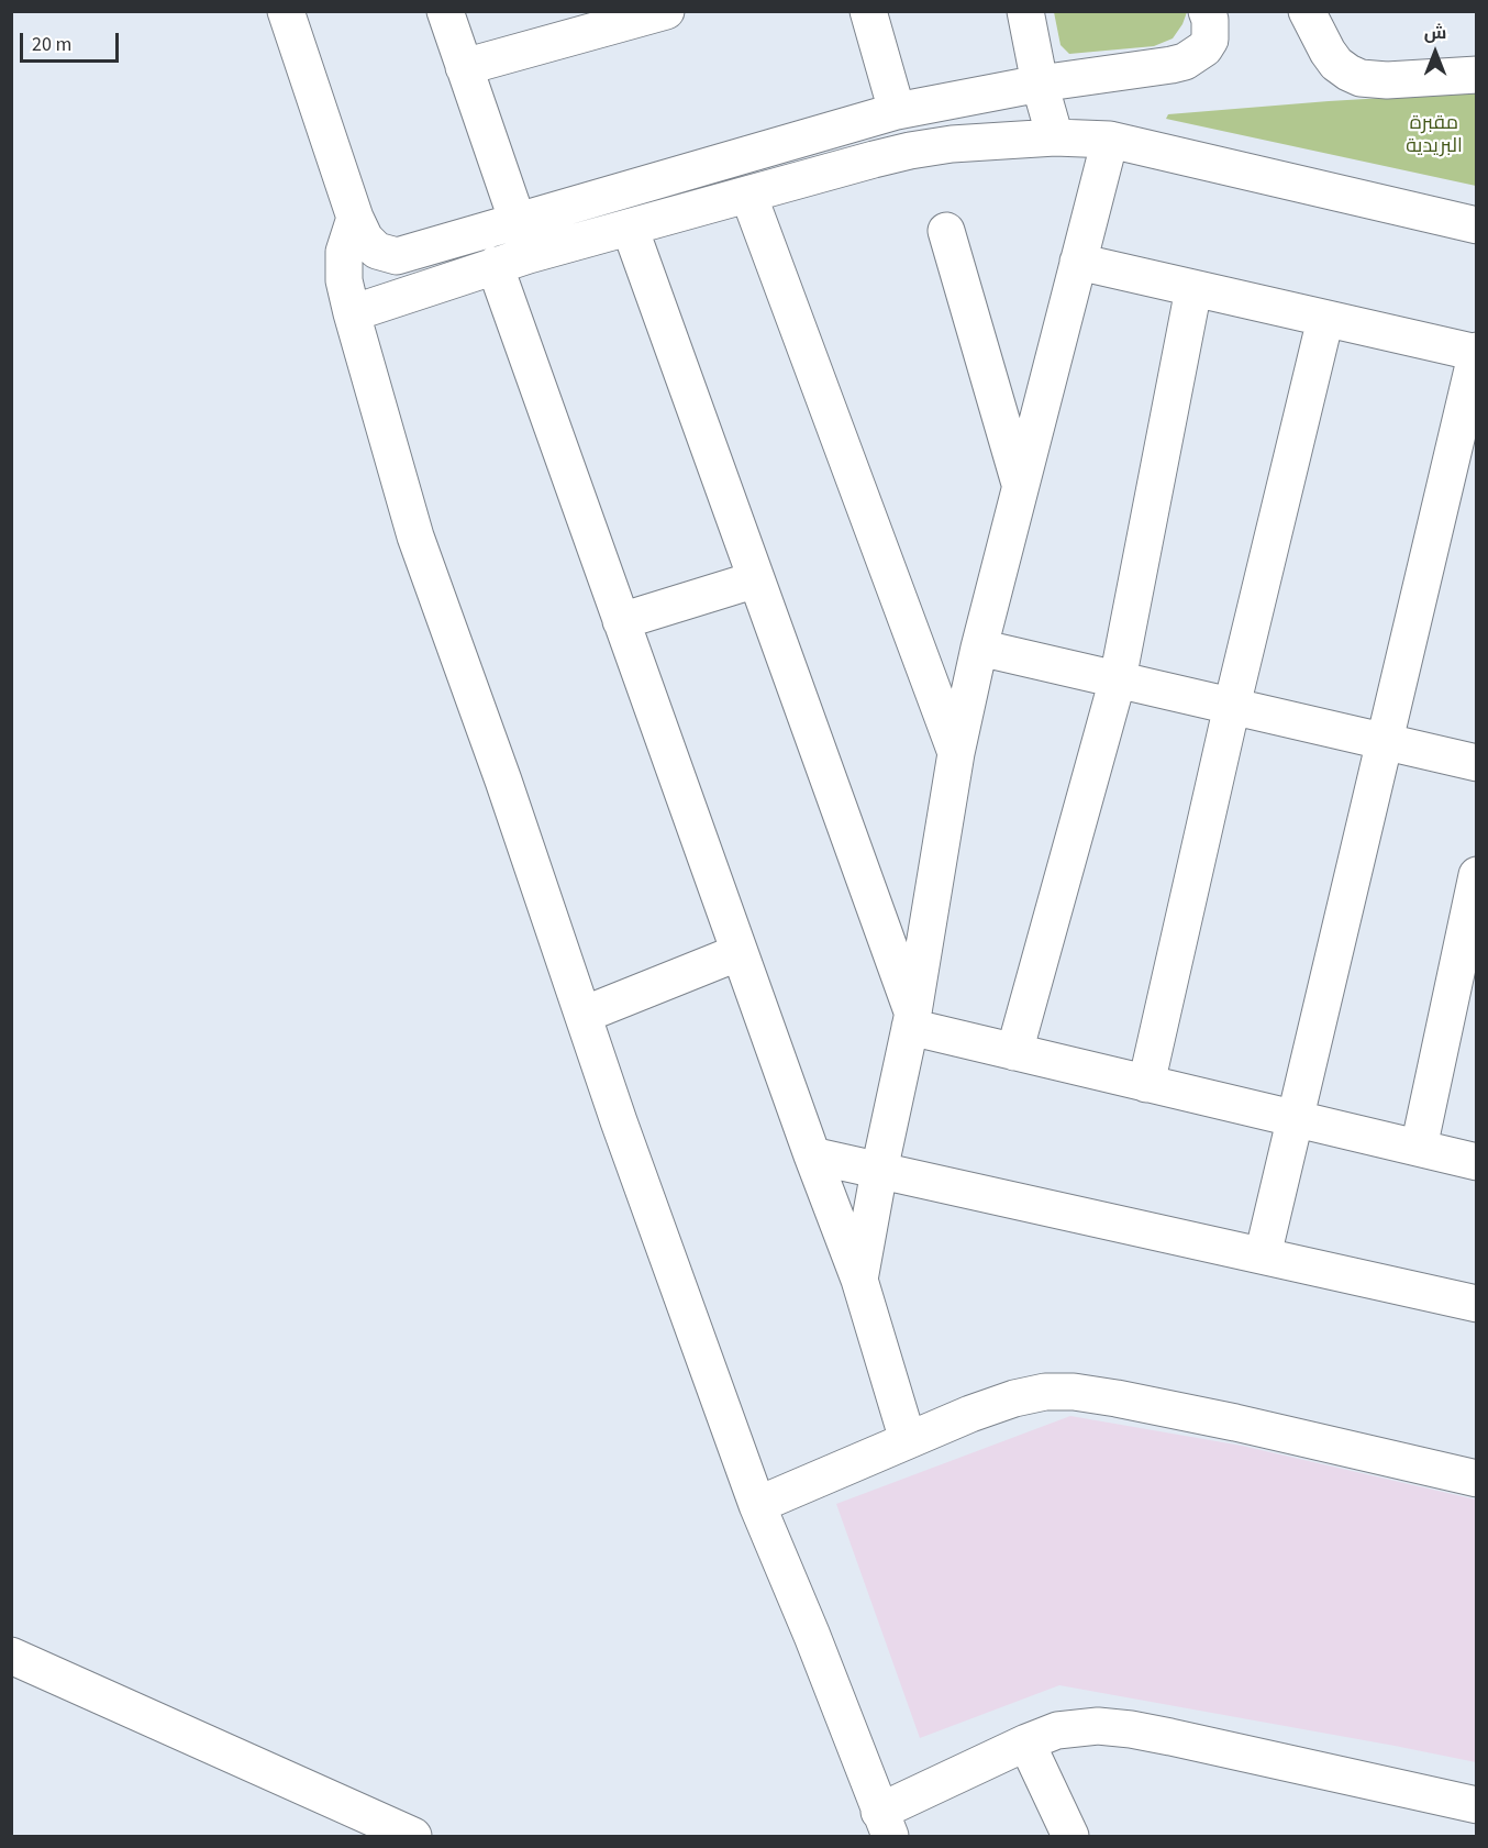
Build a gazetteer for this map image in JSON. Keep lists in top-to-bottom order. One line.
{"parks":["مقبرة البريدية"],"scale_bar":"20 m","north":"top"}
